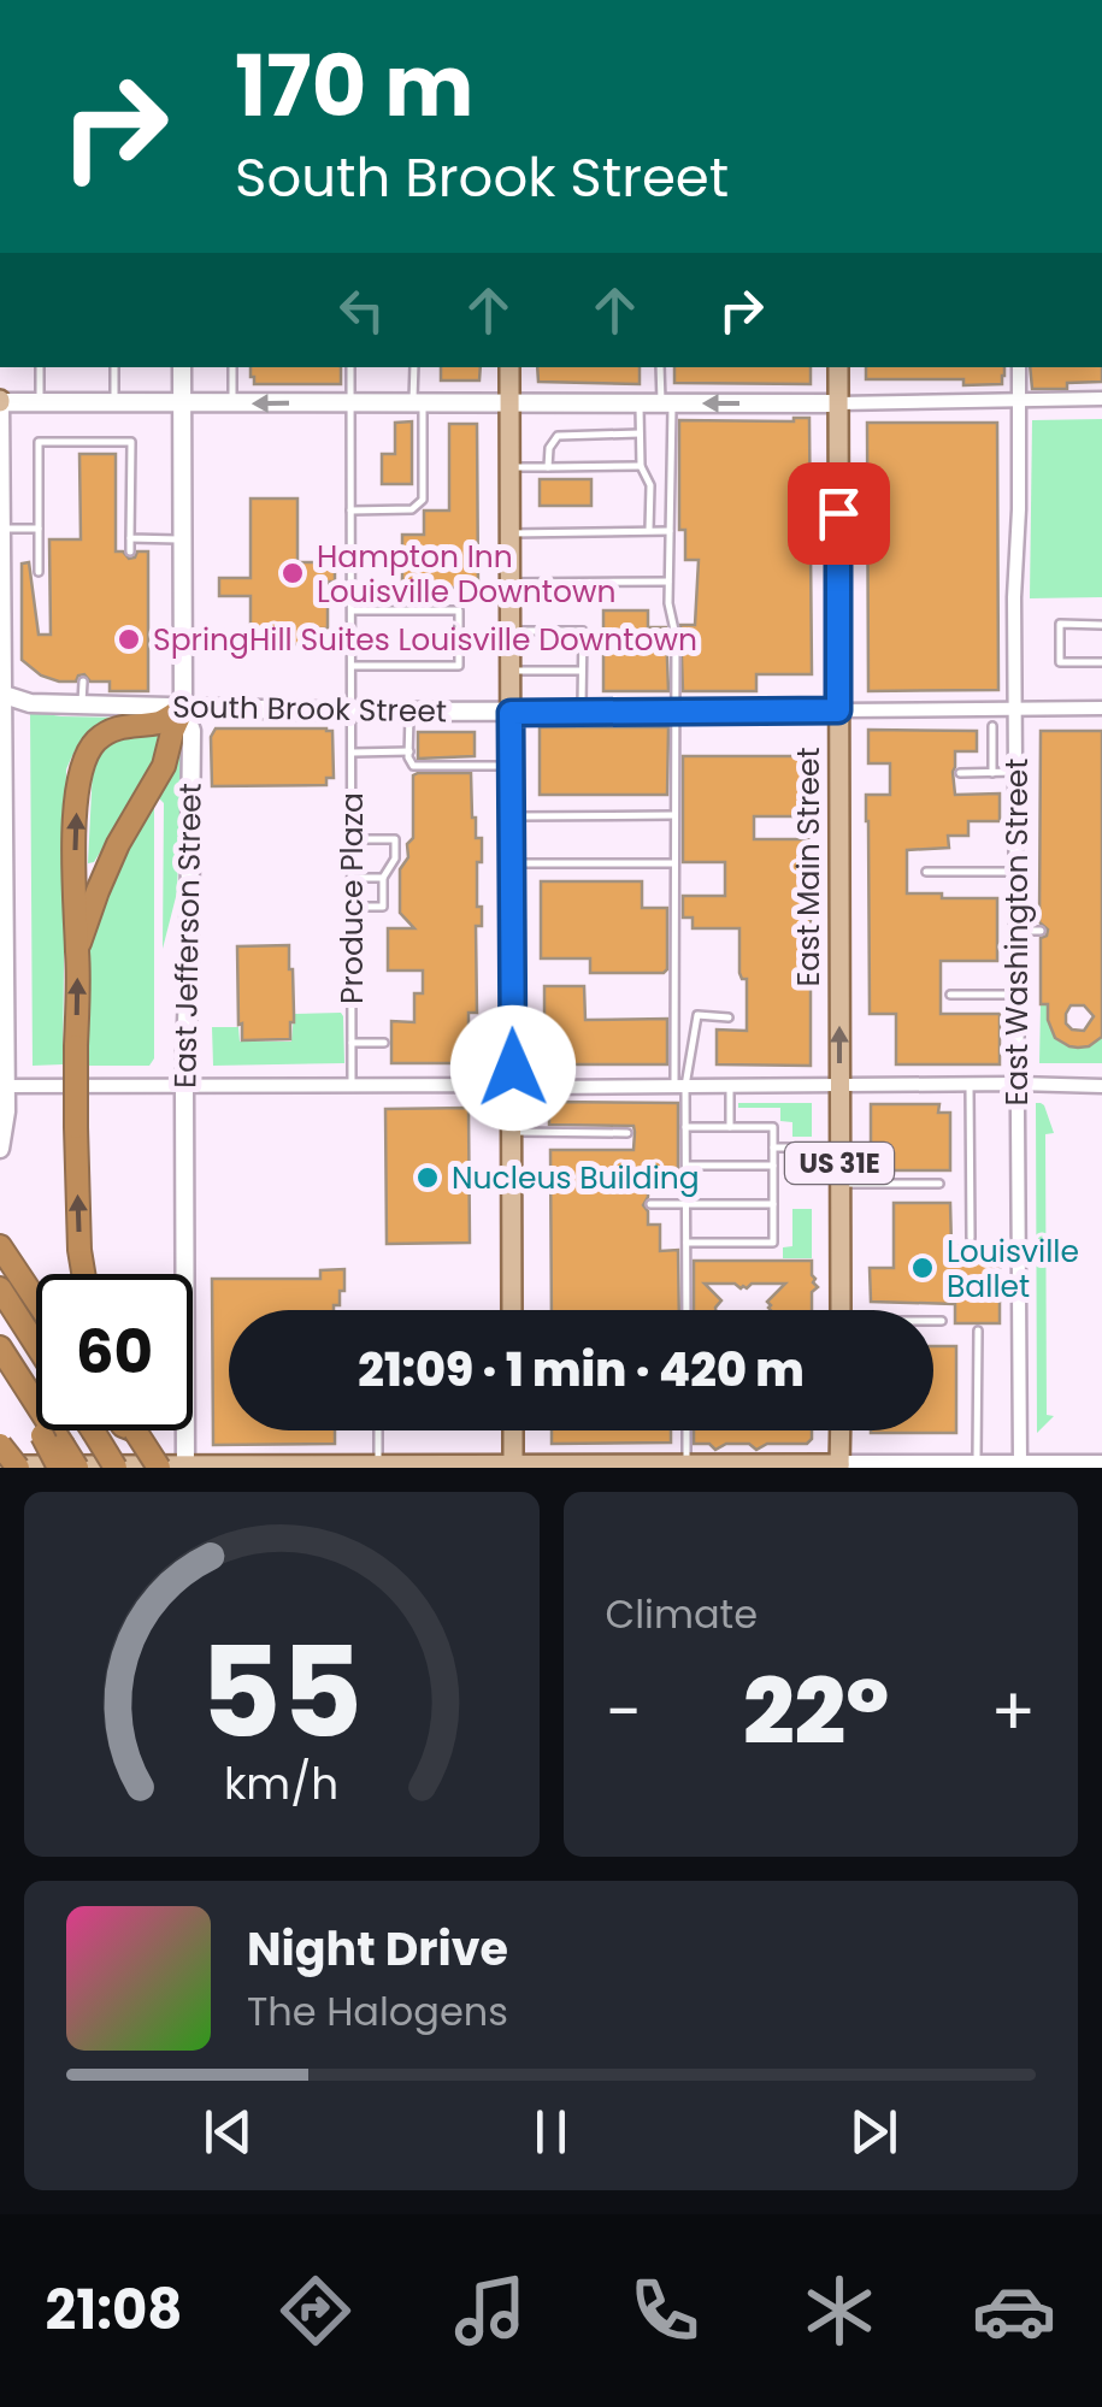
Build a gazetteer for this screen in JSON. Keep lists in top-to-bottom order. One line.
{"streets":{"main road":["East Main Street","US 31E"],"street":["South Brook Street","East Washington Street","East Jefferson Street"],"lane":["Produce Plaza"]},"crossings":[["South Brook Street","East Main Street"],["South Brook Street","Produce Plaza"],["South Brook Street","East Jefferson Street"],["East Main Street","US 31E"]],"one_way":["East Main Street"],"places":["Hampton Inn Louisville Downtown","SpringHill Suites Louisville Downtown","Nucleus Building","Louisville Ballet"],"page":{"turn":["170 m","South Brook Street"],"limit":"60","trip":"21:09 · 1 min · 420 m","tile":"Climate","heat":["−","22°","+"],"song":["Night Drive","The Halogens"],"tabs":"21:08","gauge":["55","km/h"]}}
